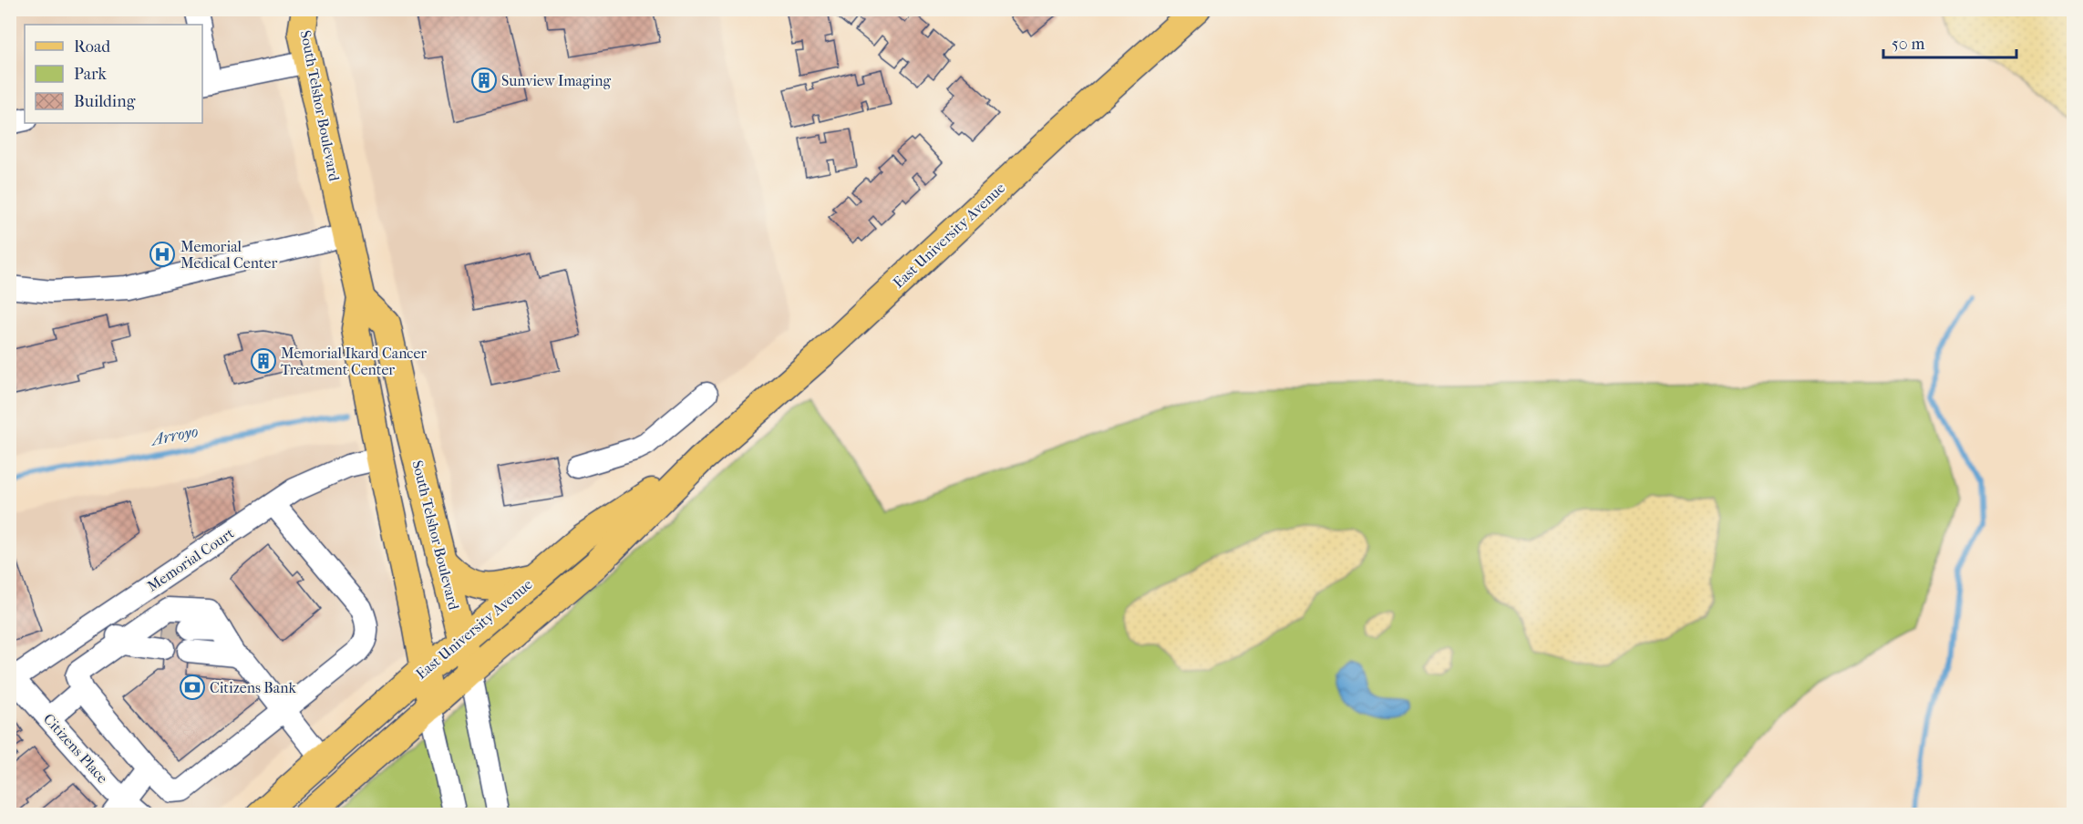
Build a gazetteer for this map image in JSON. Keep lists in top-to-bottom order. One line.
{"streets":{"main road":["South Telshor Boulevard","East University Avenue"],"street":["Memorial Court","Citizens Place"]},"crossings":[["South Telshor Boulevard","East University Avenue"],["South Telshor Boulevard","Memorial Court"],["Memorial Court","Citizens Place"]],"water":["Arroyo"],"places":{"building":["Sunview Imaging","Memorial Ikard Cancer Treatment Center"],"hospital":["Memorial Medical Center"],"bank":["Citizens Bank"]},"legend":["Road","Park","Building"],"scale_bar":"50 m"}
